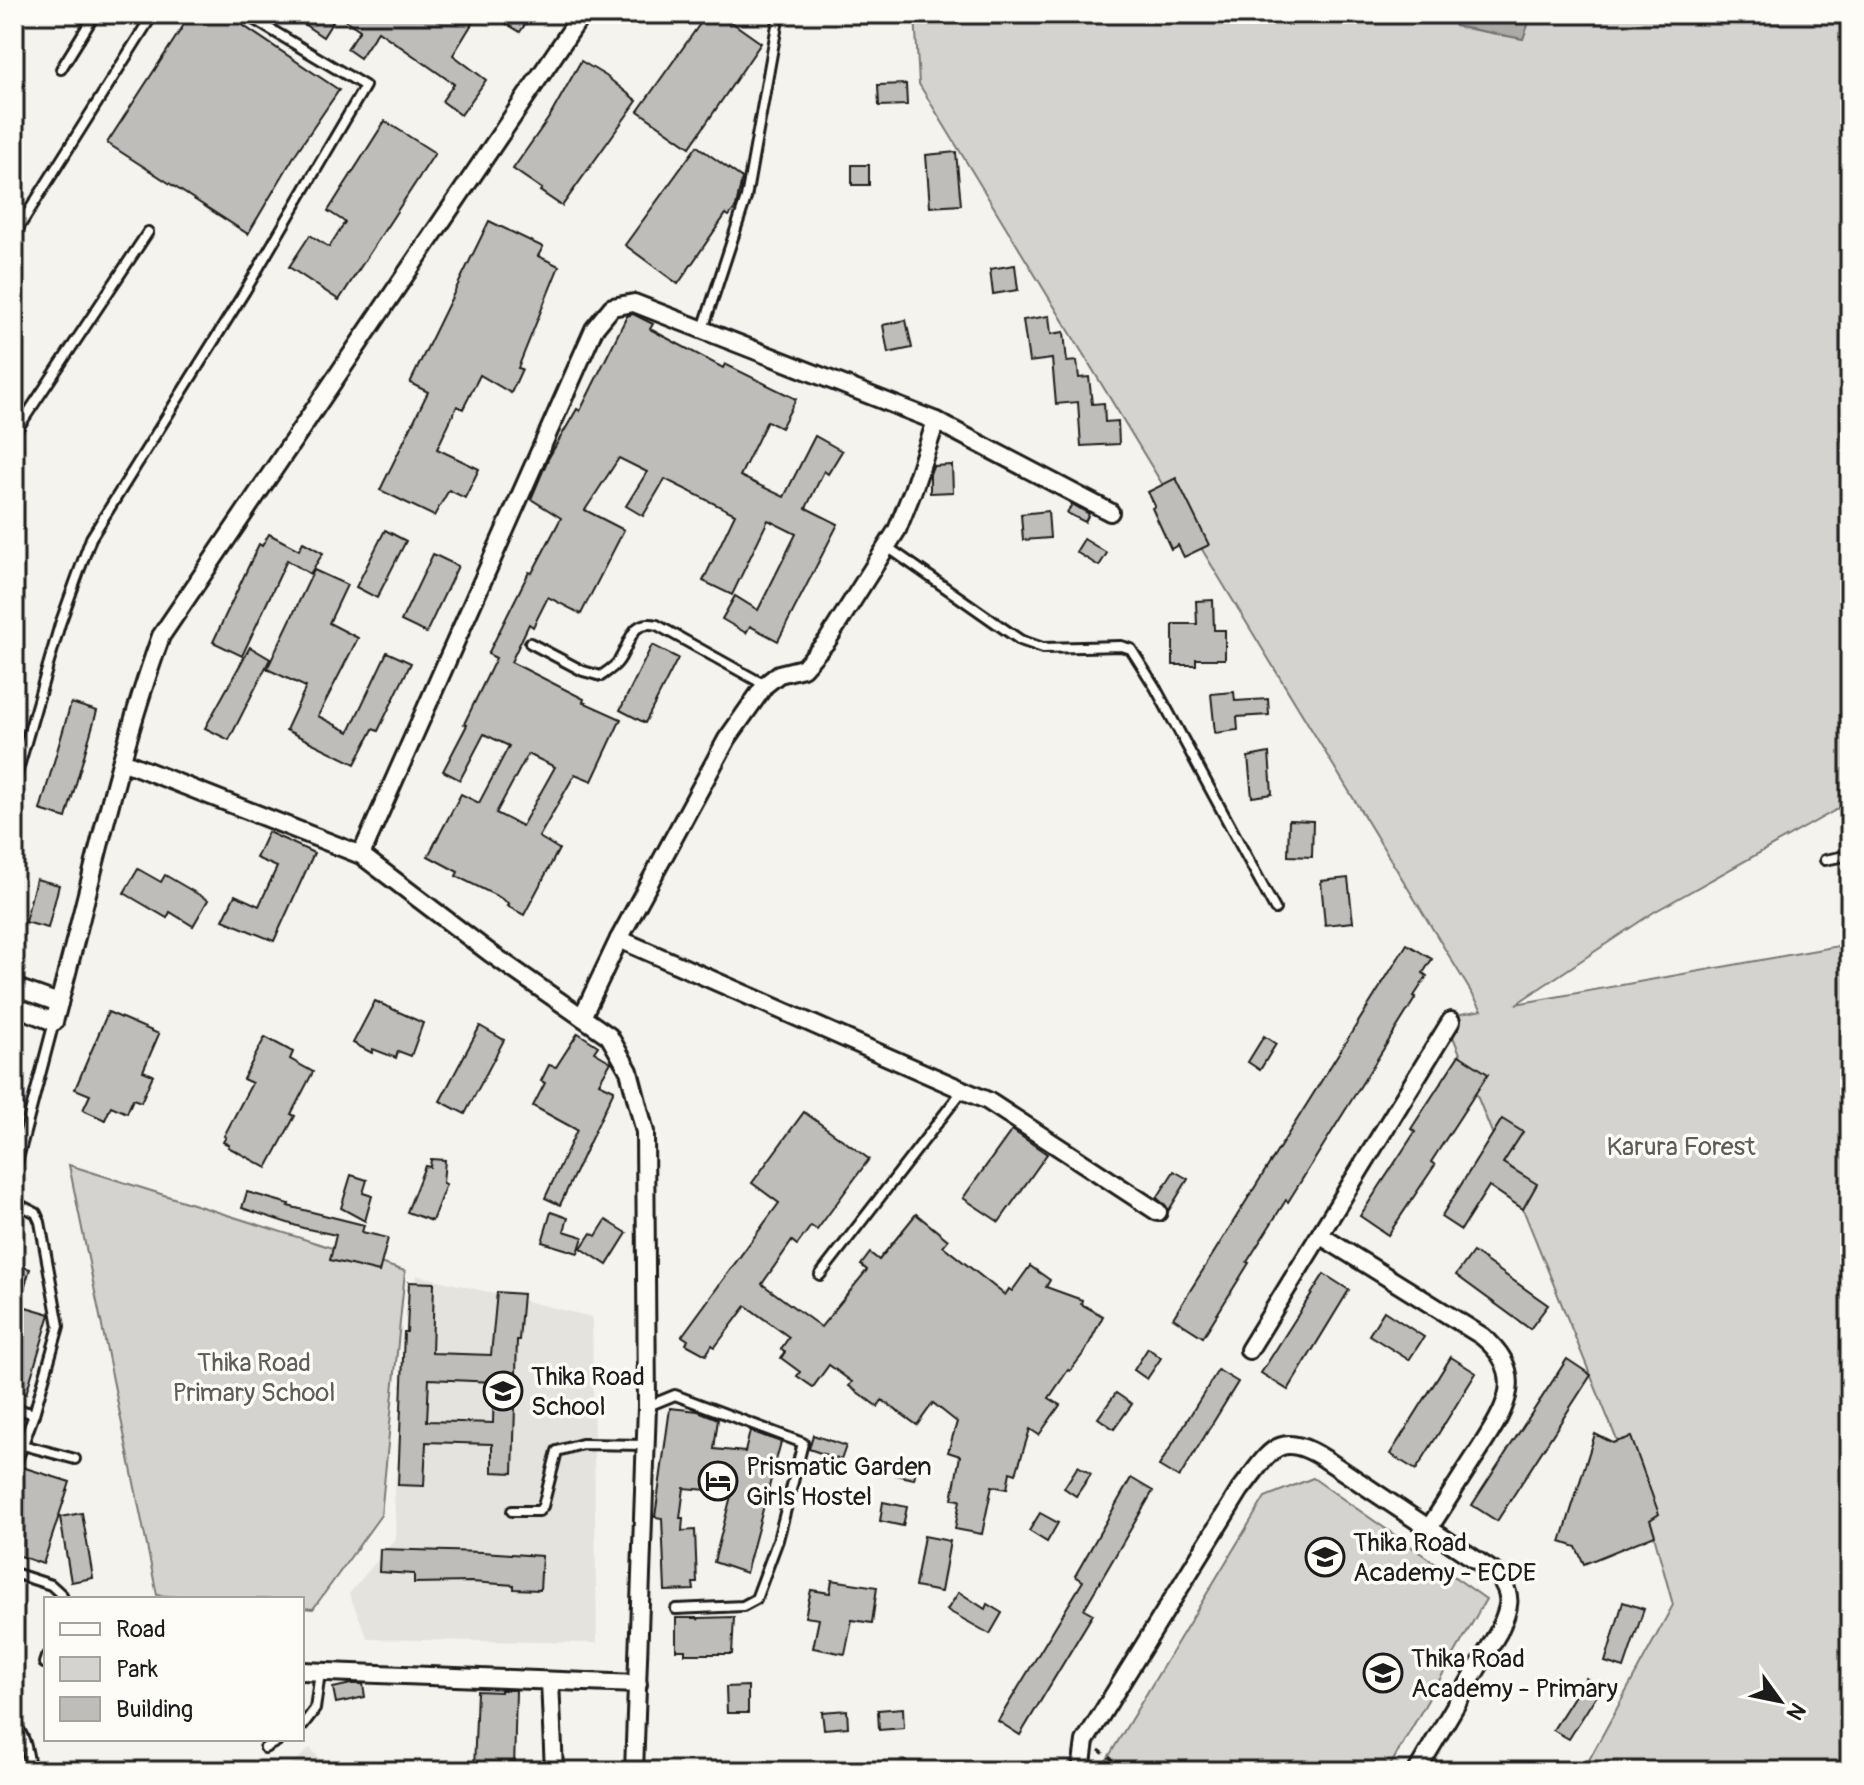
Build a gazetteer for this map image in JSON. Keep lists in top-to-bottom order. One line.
{"parks":["Karura Forest","Thika Road Primary School"],"places":{"school or university":["Thika Road School","Thika Road Academy - ECDE","Thika Road Academy - Primary"],"hotel":["Prismatic Garden Girls Hostel"]},"legend":["Road","Park","Building"],"north":"bottom right"}
